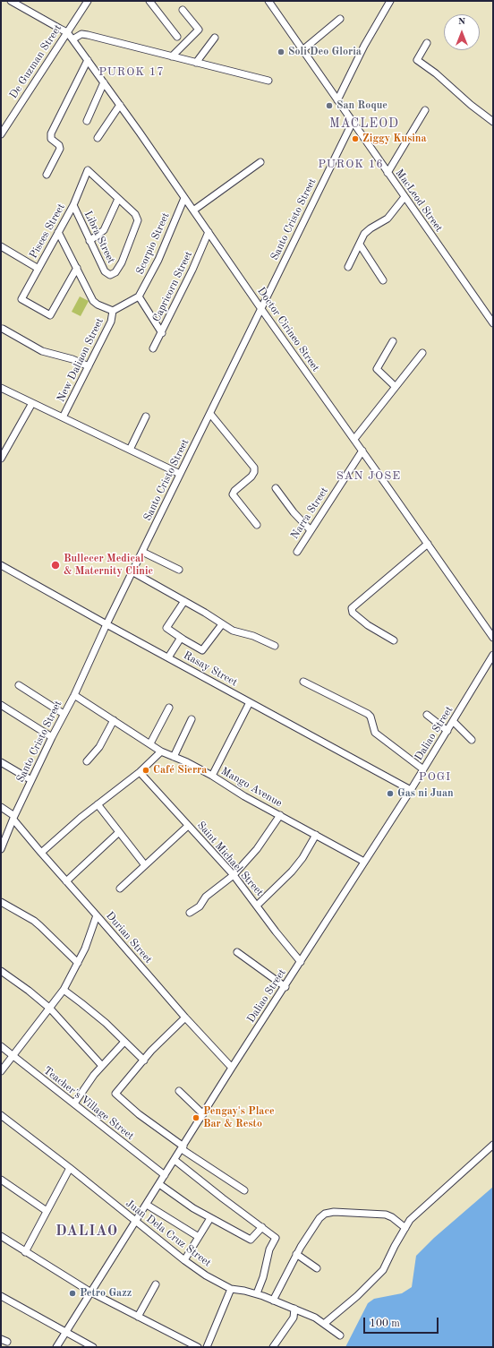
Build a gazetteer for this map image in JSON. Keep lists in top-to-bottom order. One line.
{"streets":{"street":["De Guzman Street","MacLeod Street","Santo Cristo Street","Pisces Street","Libra Street","Scorpio Street","Capricorn Street","Doctor Cirineo Street","New Daliaon Street","Narra Street","Rasay Street","Daliao Street","Mango Avenue","Saint Michael Street","Durian Street","Teacher's Village Street","Juan Dela Cruz Street"]},"crossings":[["De Guzman Street","Doctor Cirineo Street"],["MacLeod Street","Santo Cristo Street"],["Santo Cristo Street","Doctor Cirineo Street"],["Santo Cristo Street","Rasay Street"],["Santo Cristo Street","Mango Avenue"],["Santo Cristo Street","Durian Street"],["Pisces Street","Libra Street"],["Scorpio Street","Doctor Cirineo Street"],["Capricorn Street","Doctor Cirineo Street"],["Doctor Cirineo Street","Narra Street"],["Rasay Street","Daliao Street"],["Daliao Street","Mango Avenue"],["Daliao Street","Saint Michael Street"],["Daliao Street","Durian Street"],["Daliao Street","Teacher's Village Street"],["Daliao Street","Juan Dela Cruz Street"]],"districts":["PUROK 17","MACLEOD","PUROK 16","SAN JOSE","POGI","DALIAO"],"places":["Soli Deo Gloria","San Roque","Ziggy Kusina","Bullecer Medical & Maternity Clinic","Café Sierra","Gas ni Juan","Pengay's Place Bar & Resto","Petro Gazz"],"scale_bar":"100 m","north":"top"}
